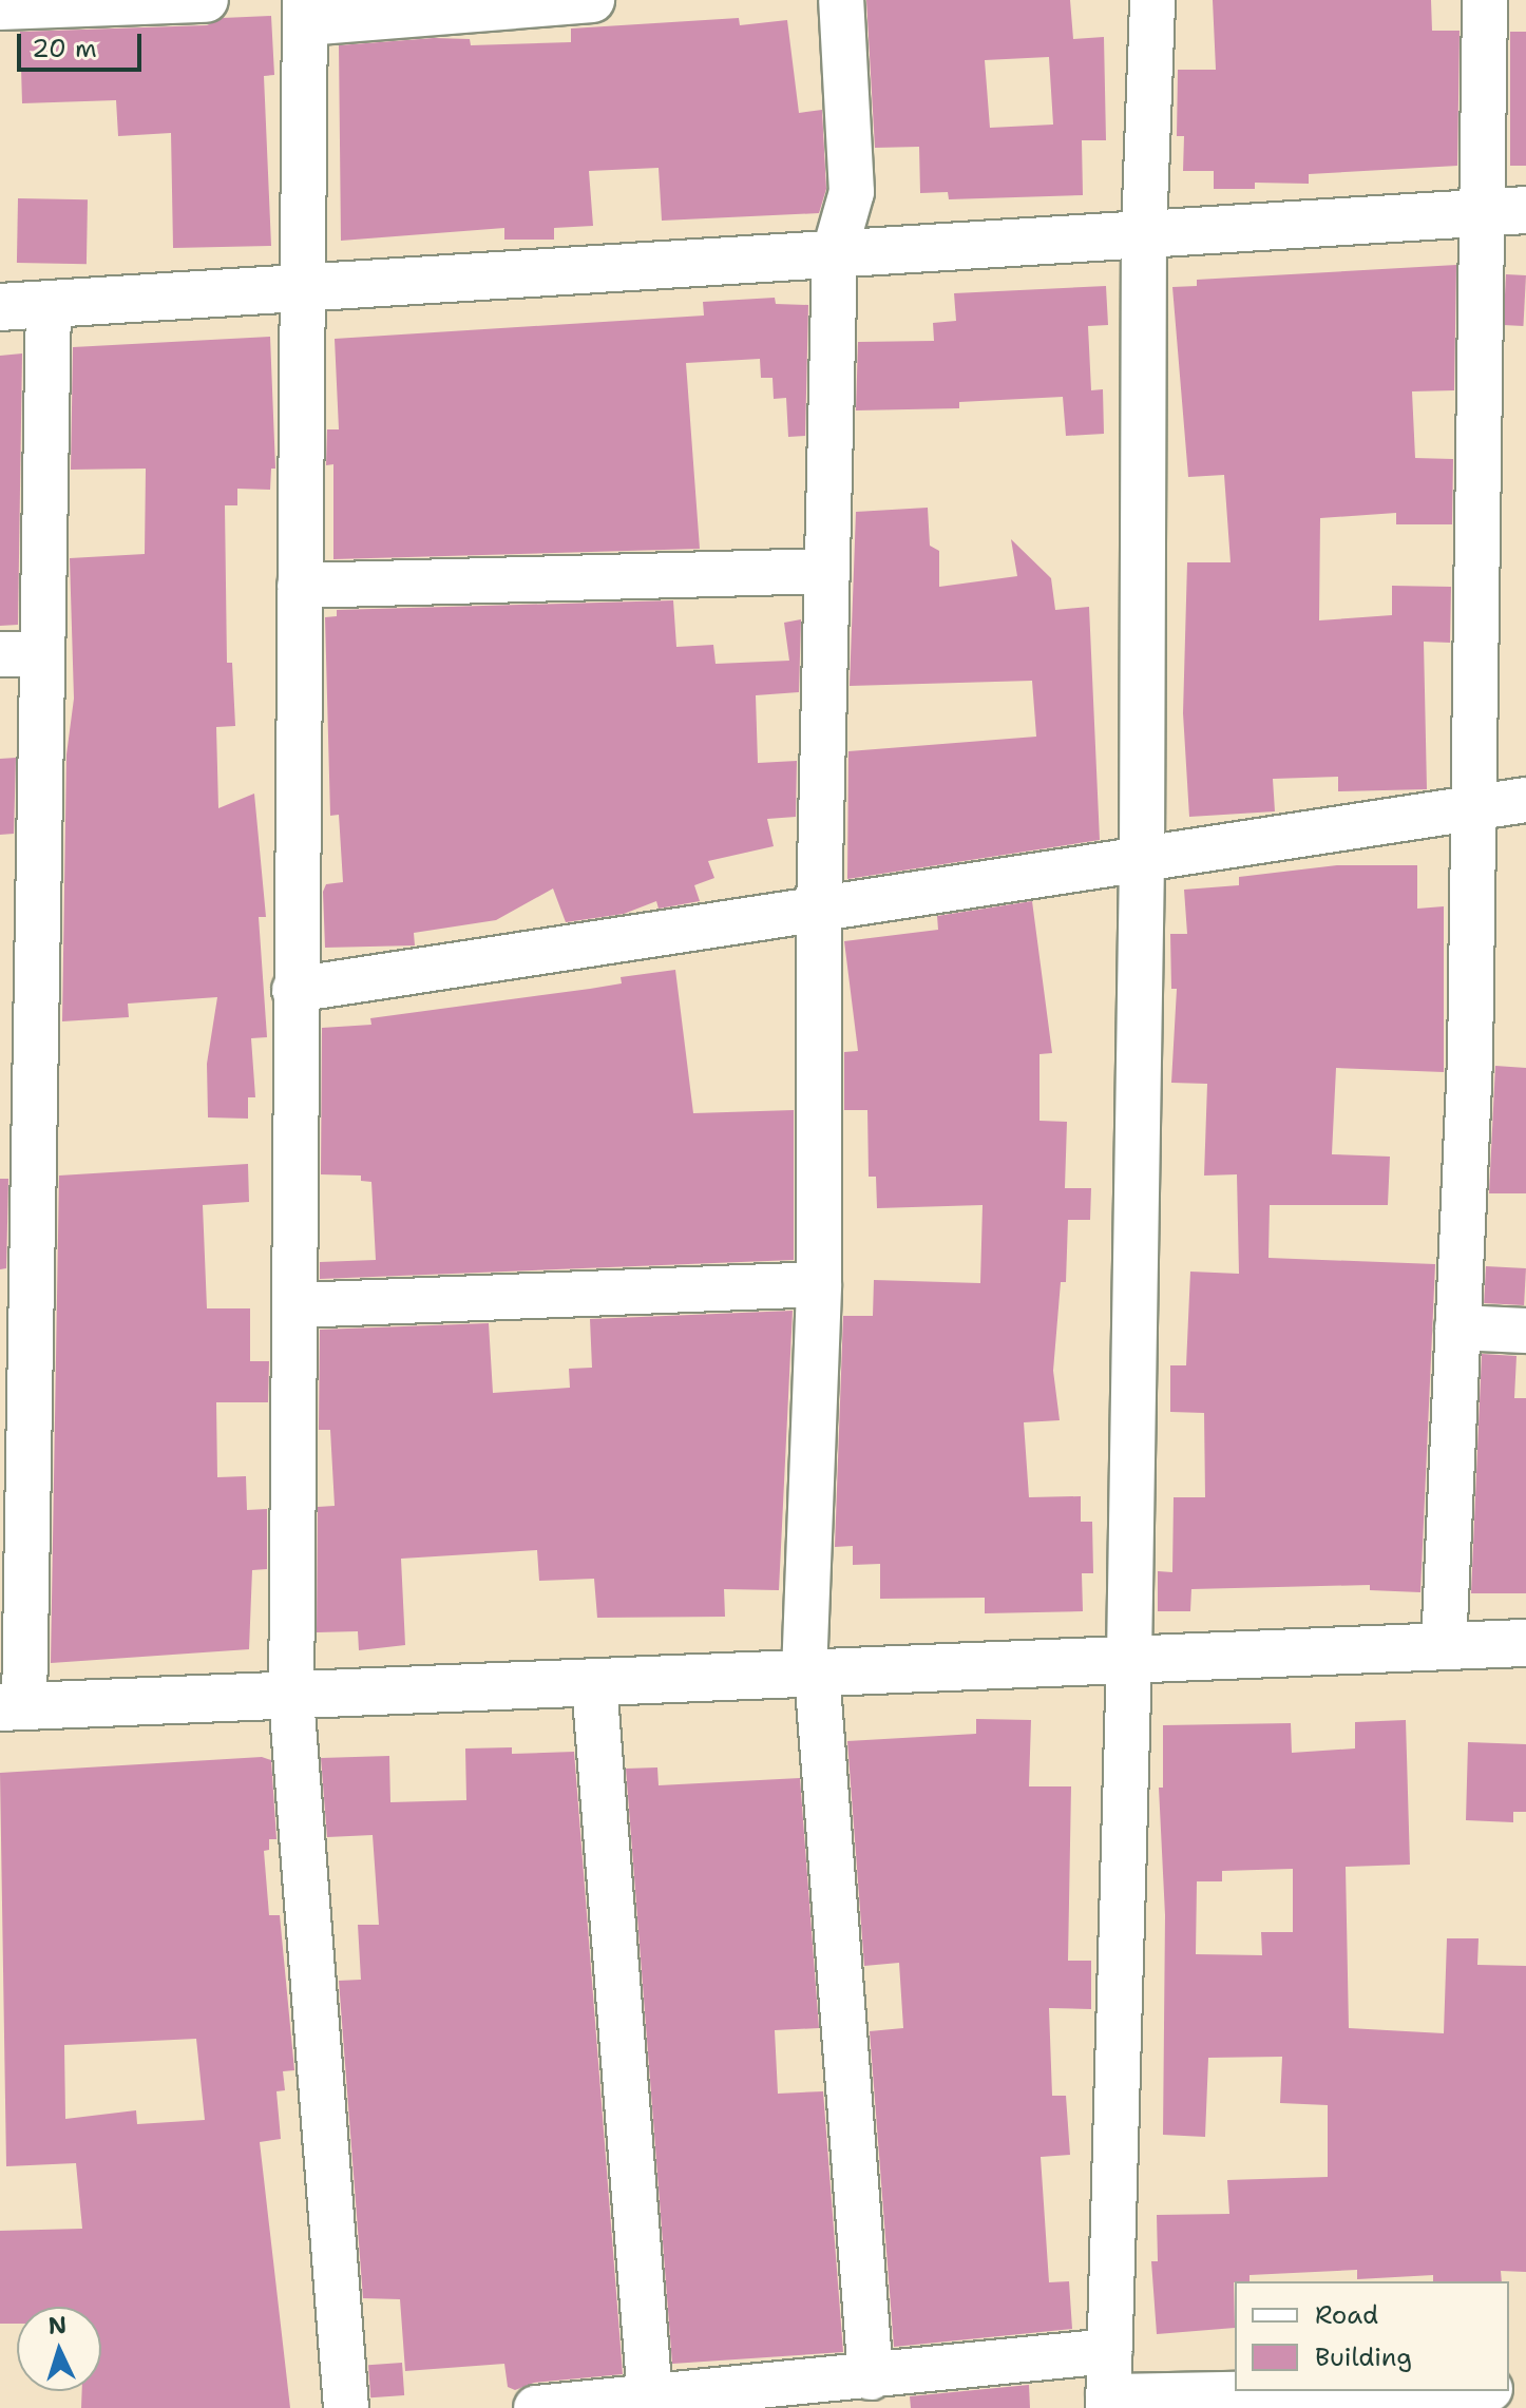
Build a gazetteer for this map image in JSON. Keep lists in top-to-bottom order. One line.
{"legend":["Road","Building"],"scale_bar":"20 m","north":"top"}
